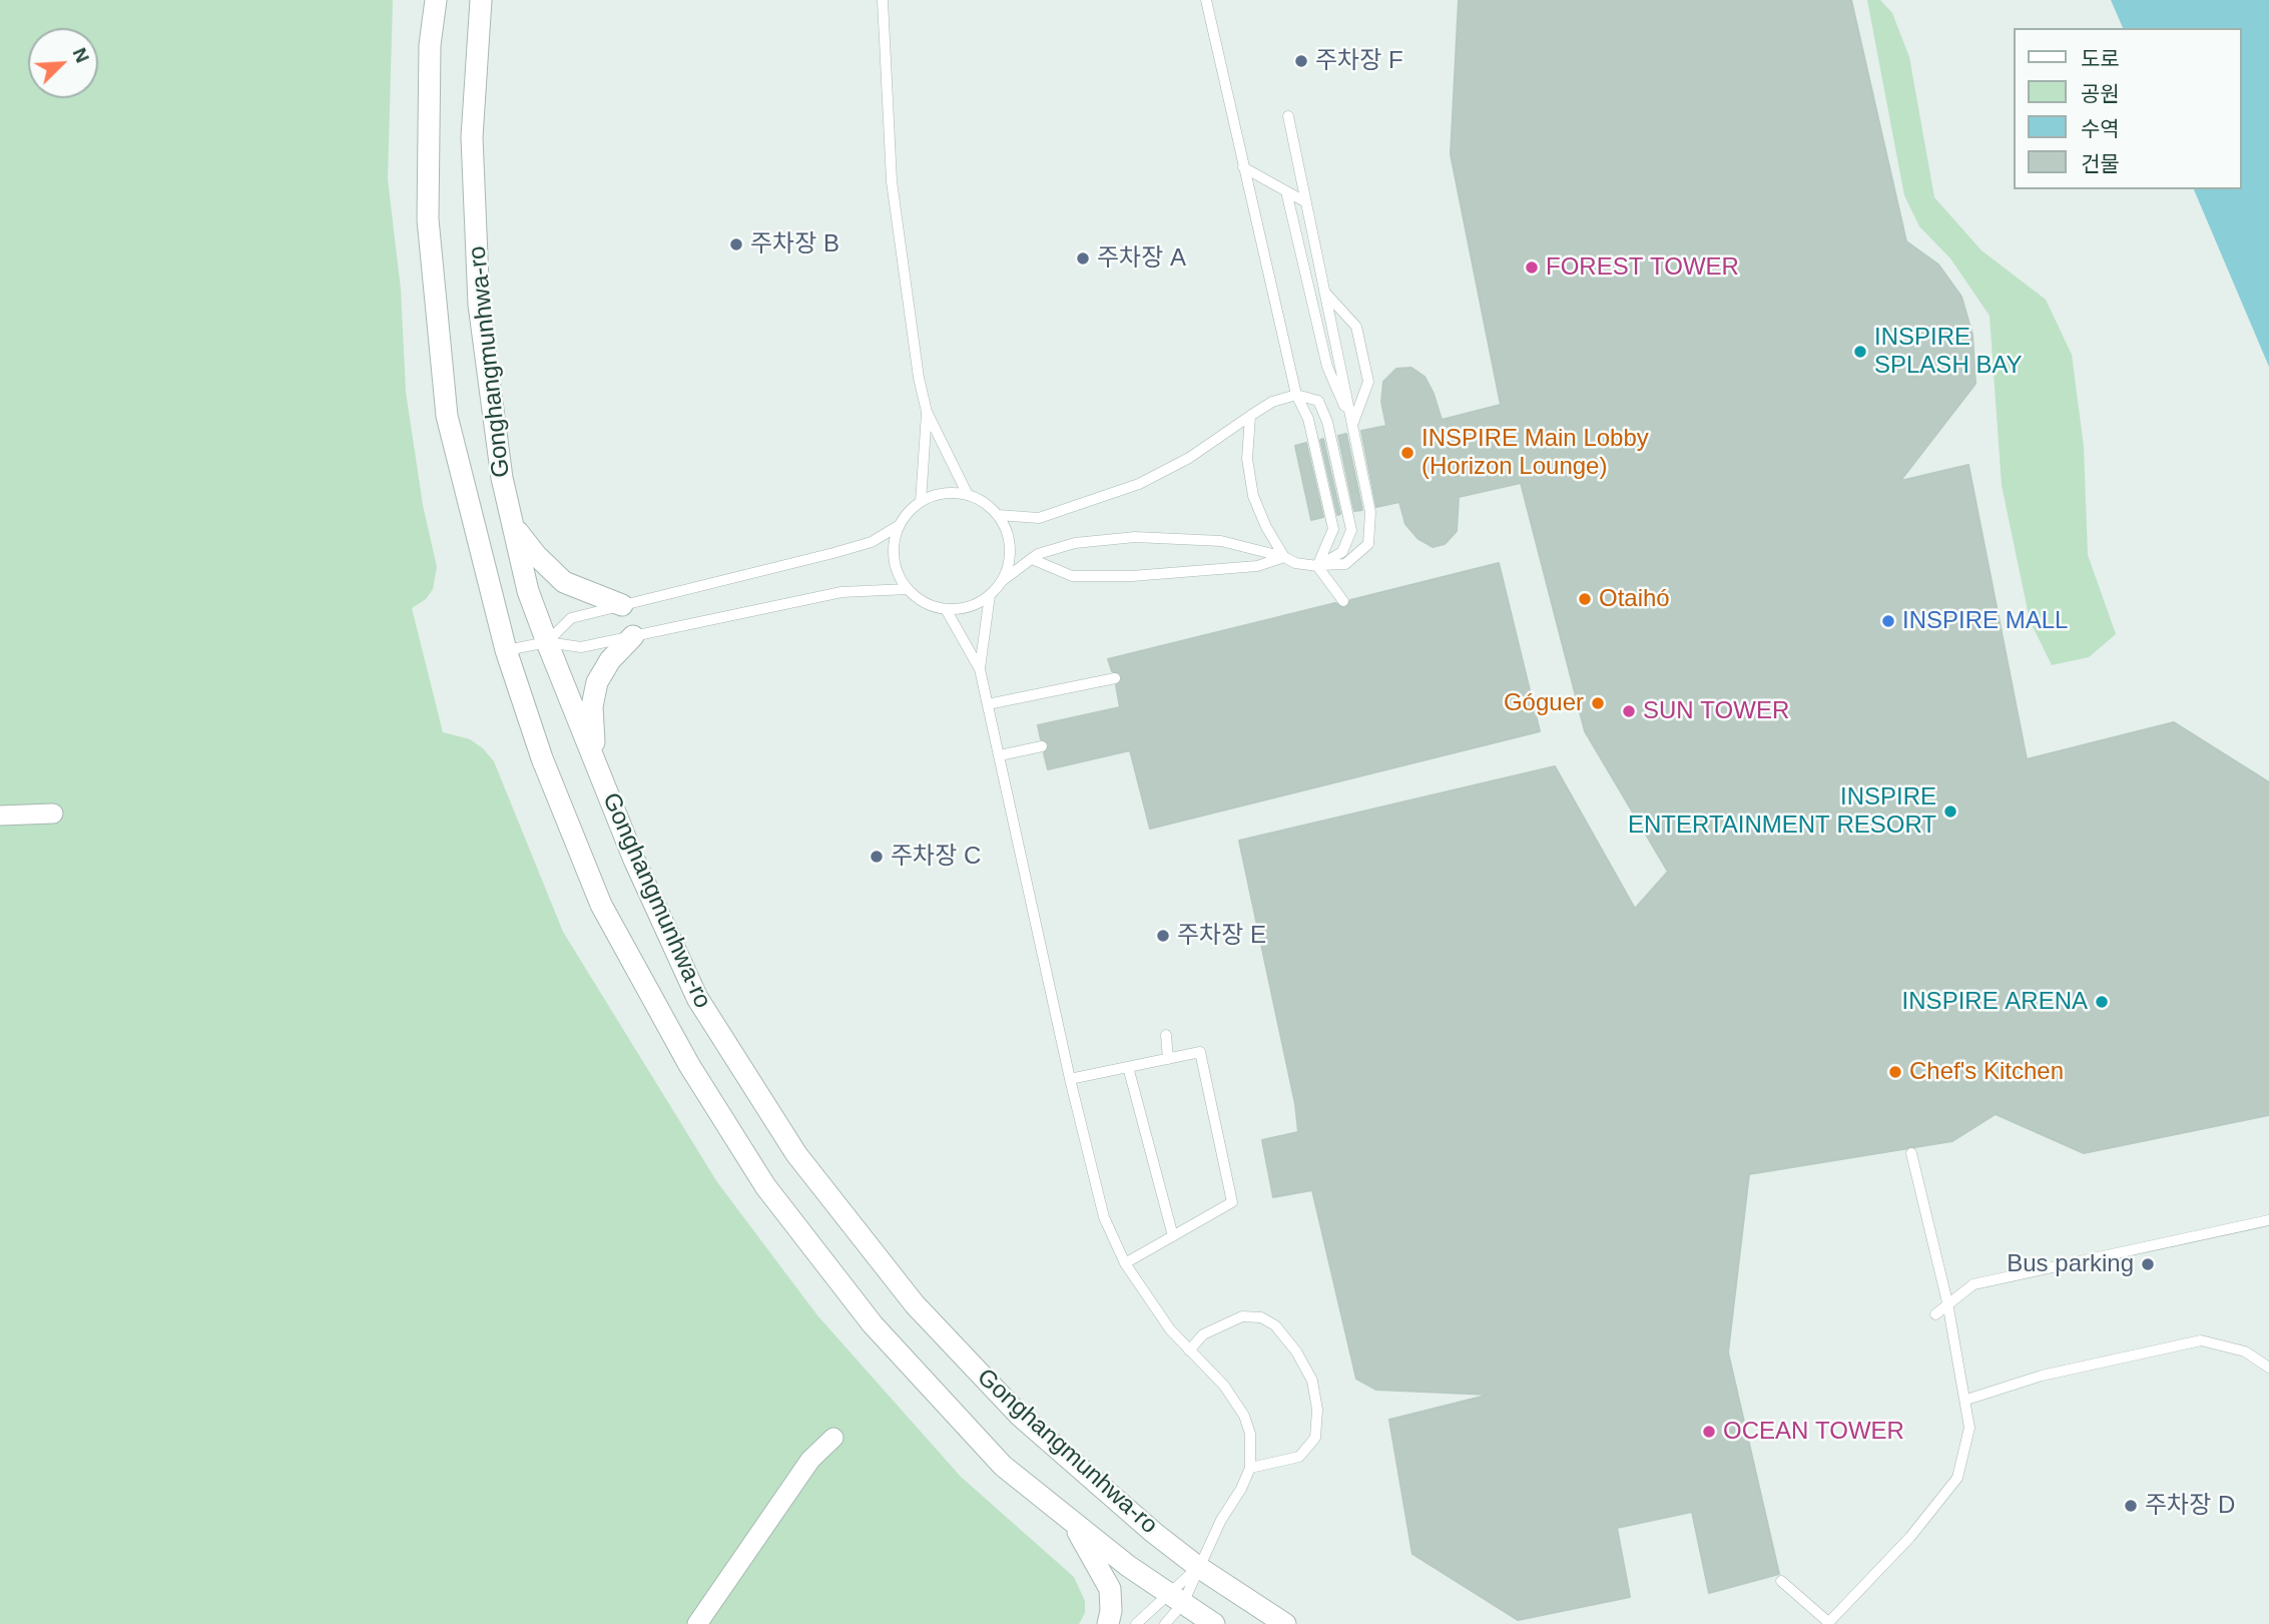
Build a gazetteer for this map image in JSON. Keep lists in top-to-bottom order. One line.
{"streets":{"street":["Gonghangmunhwa-ro"]},"places":["주차장 F","주차장 B","주차장 A","FOREST TOWER","INSPIRE SPLASH BAY","INSPIRE Main Lobby (Horizon Lounge)","Otaihó","INSPIRE MALL","Góguer","SUN TOWER","INSPIRE ENTERTAINMENT RESORT","주차장 C","주차장 E","INSPIRE ARENA","Chef's Kitchen","Bus parking","OCEAN TOWER","주차장 D"],"legend":["도로","공원","수역","건물"],"north":"top right"}
